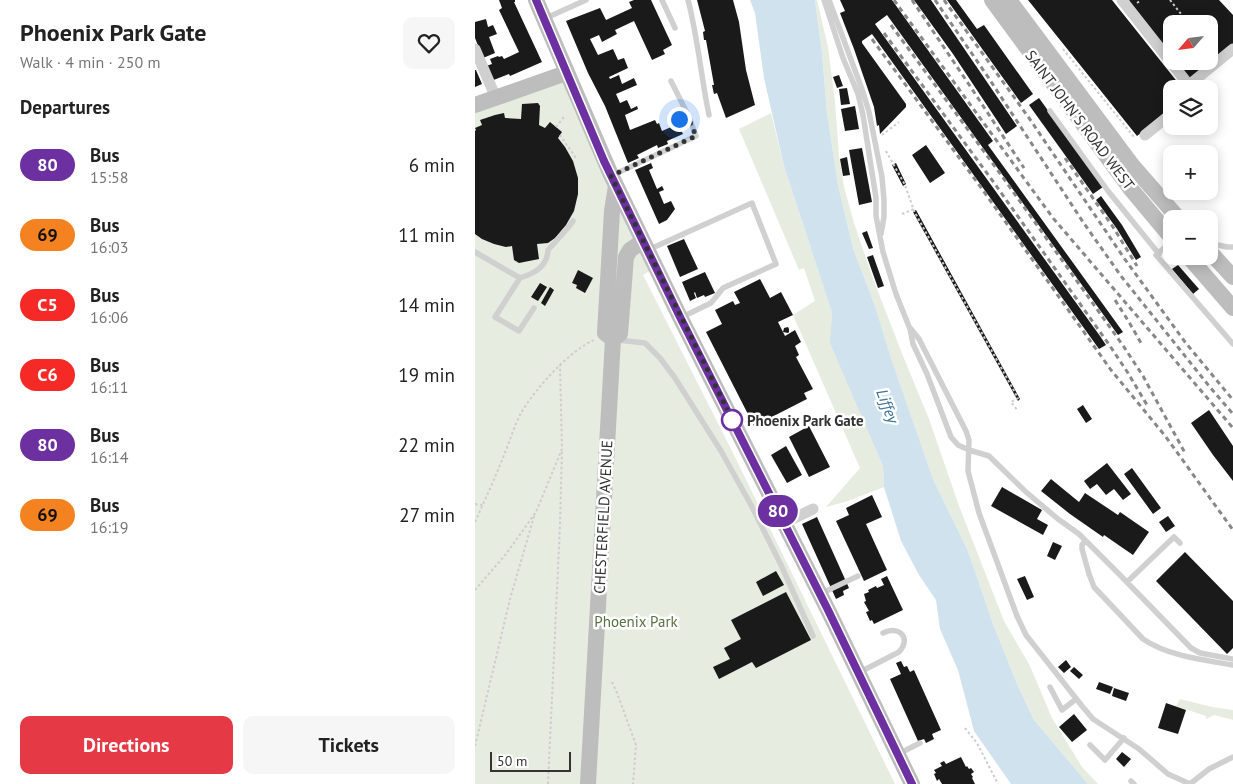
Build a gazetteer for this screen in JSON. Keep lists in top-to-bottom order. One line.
{"streets":{"main road":["SAINT JOHN'S ROAD WEST","CHESTERFIELD AVENUE"]},"water":["Liffey"],"parks":["Phoenix Park"],"places":["Phoenix Park Gate"],"lines":["bus line 80"],"scale_bar":"50 m","north":"bottom left","page":{"heading":[["Phoenix Park Gate","Walk · 4 min · 250 m"],"Departures"],"on_map":"80","map_buttons":["+","−"],"list":[{"mark":"80","name":"Bus","note":"15:58","value":"6 min"},{"mark":"69","name":"Bus","note":"16:03","value":"11 min"},{"mark":"C5","name":"Bus","note":"16:06","value":"14 min"},{"mark":"C6","name":"Bus","note":"16:11","value":"19 min"},{"mark":"80","name":"Bus","note":"16:14","value":"22 min"},{"mark":"69","name":"Bus","note":"16:19","value":"27 min"}],"buttons":["Directions","Tickets"],"scale":"50 m"}}
